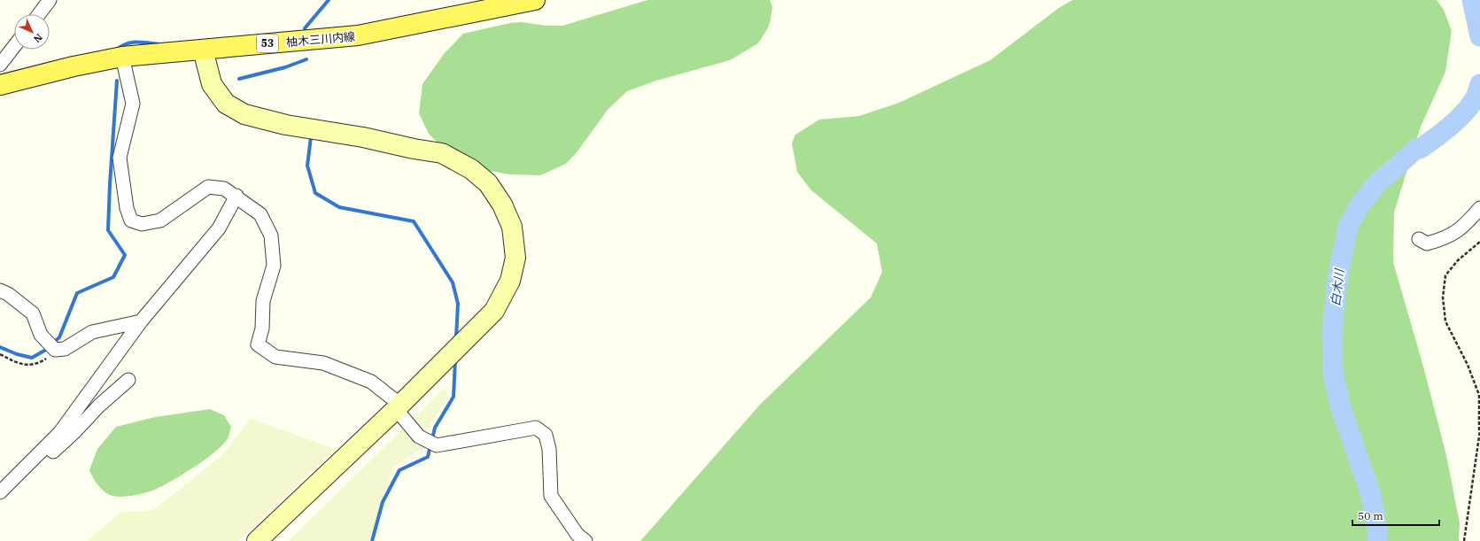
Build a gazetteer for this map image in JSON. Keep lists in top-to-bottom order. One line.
{"streets":{"main road":["柚木三川内線","53"]},"water":["白木川"],"scale_bar":"50 m","north":"bottom right"}
